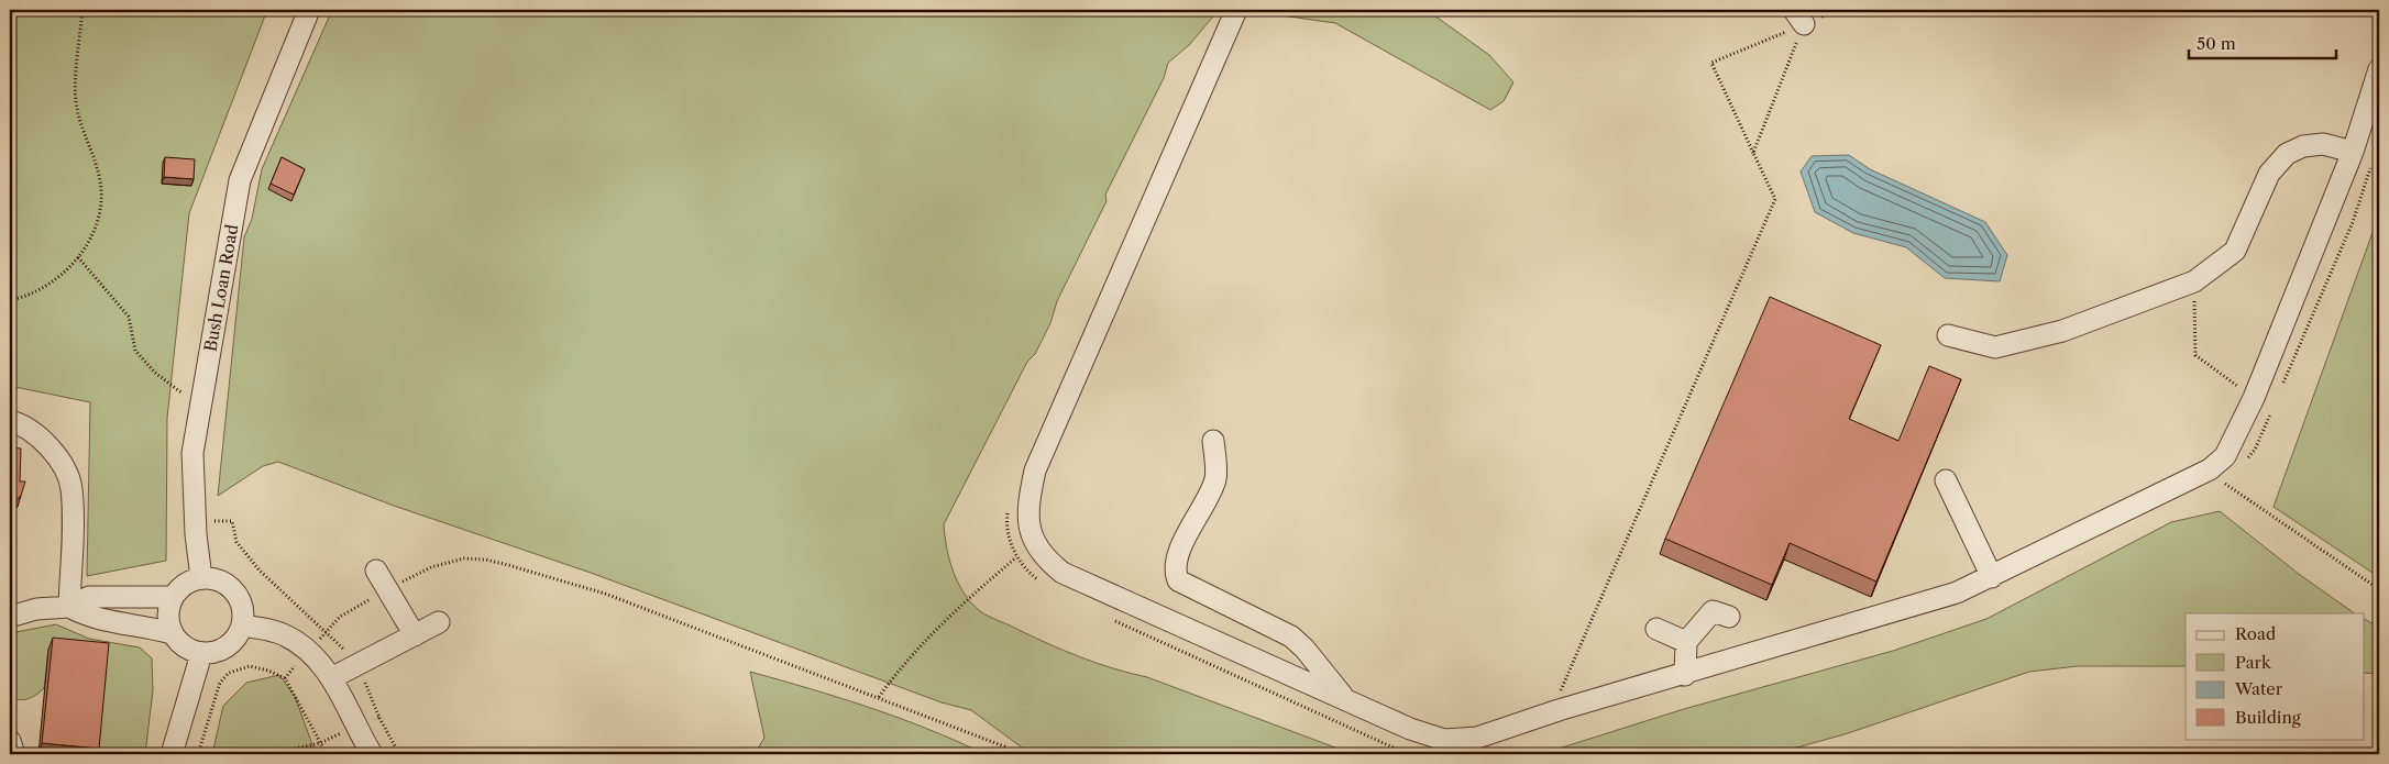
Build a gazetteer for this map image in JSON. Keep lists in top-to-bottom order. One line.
{"streets":{"street":["Bush Loan Road"]},"legend":["Road","Park","Water","Building"],"scale_bar":"50 m"}
